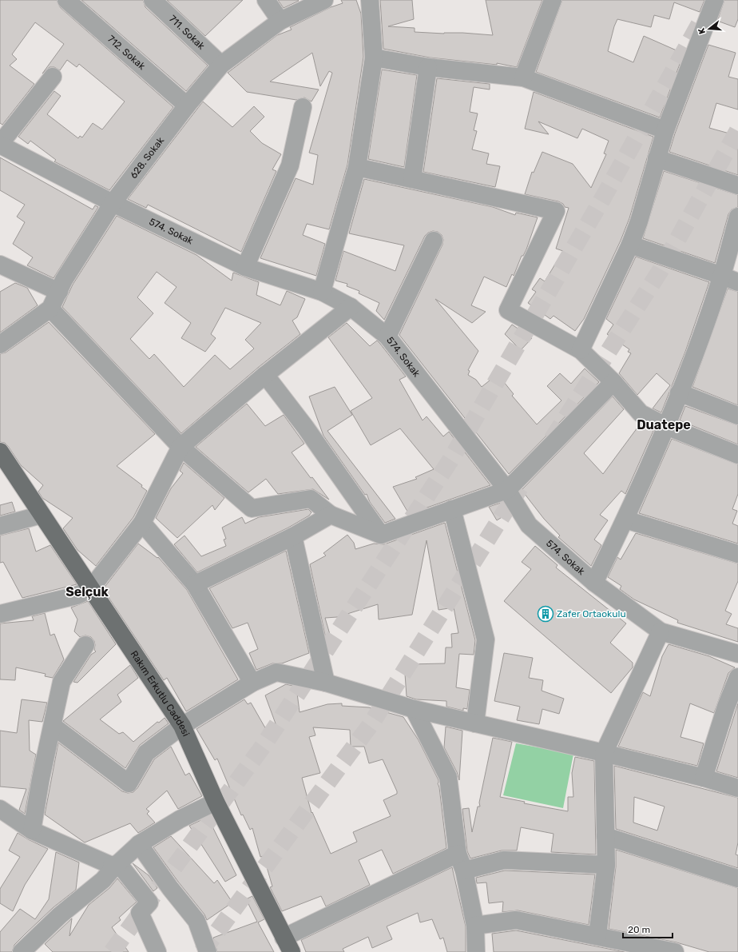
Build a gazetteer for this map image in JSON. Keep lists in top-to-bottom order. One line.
{"streets":{"main road":["Rakım Erkutlu Caddesi"],"street":["711. Sokak","712. Sokak","628. Sokak","574. Sokak"]},"crossings":[["711. Sokak","628. Sokak"],["712. Sokak","628. Sokak"],["628. Sokak","574. Sokak"]],"districts":["Duatepe","Selçuk"],"places":{"building":["Zafer Ortaokulu"]},"scale_bar":"20 m","north":"left"}
